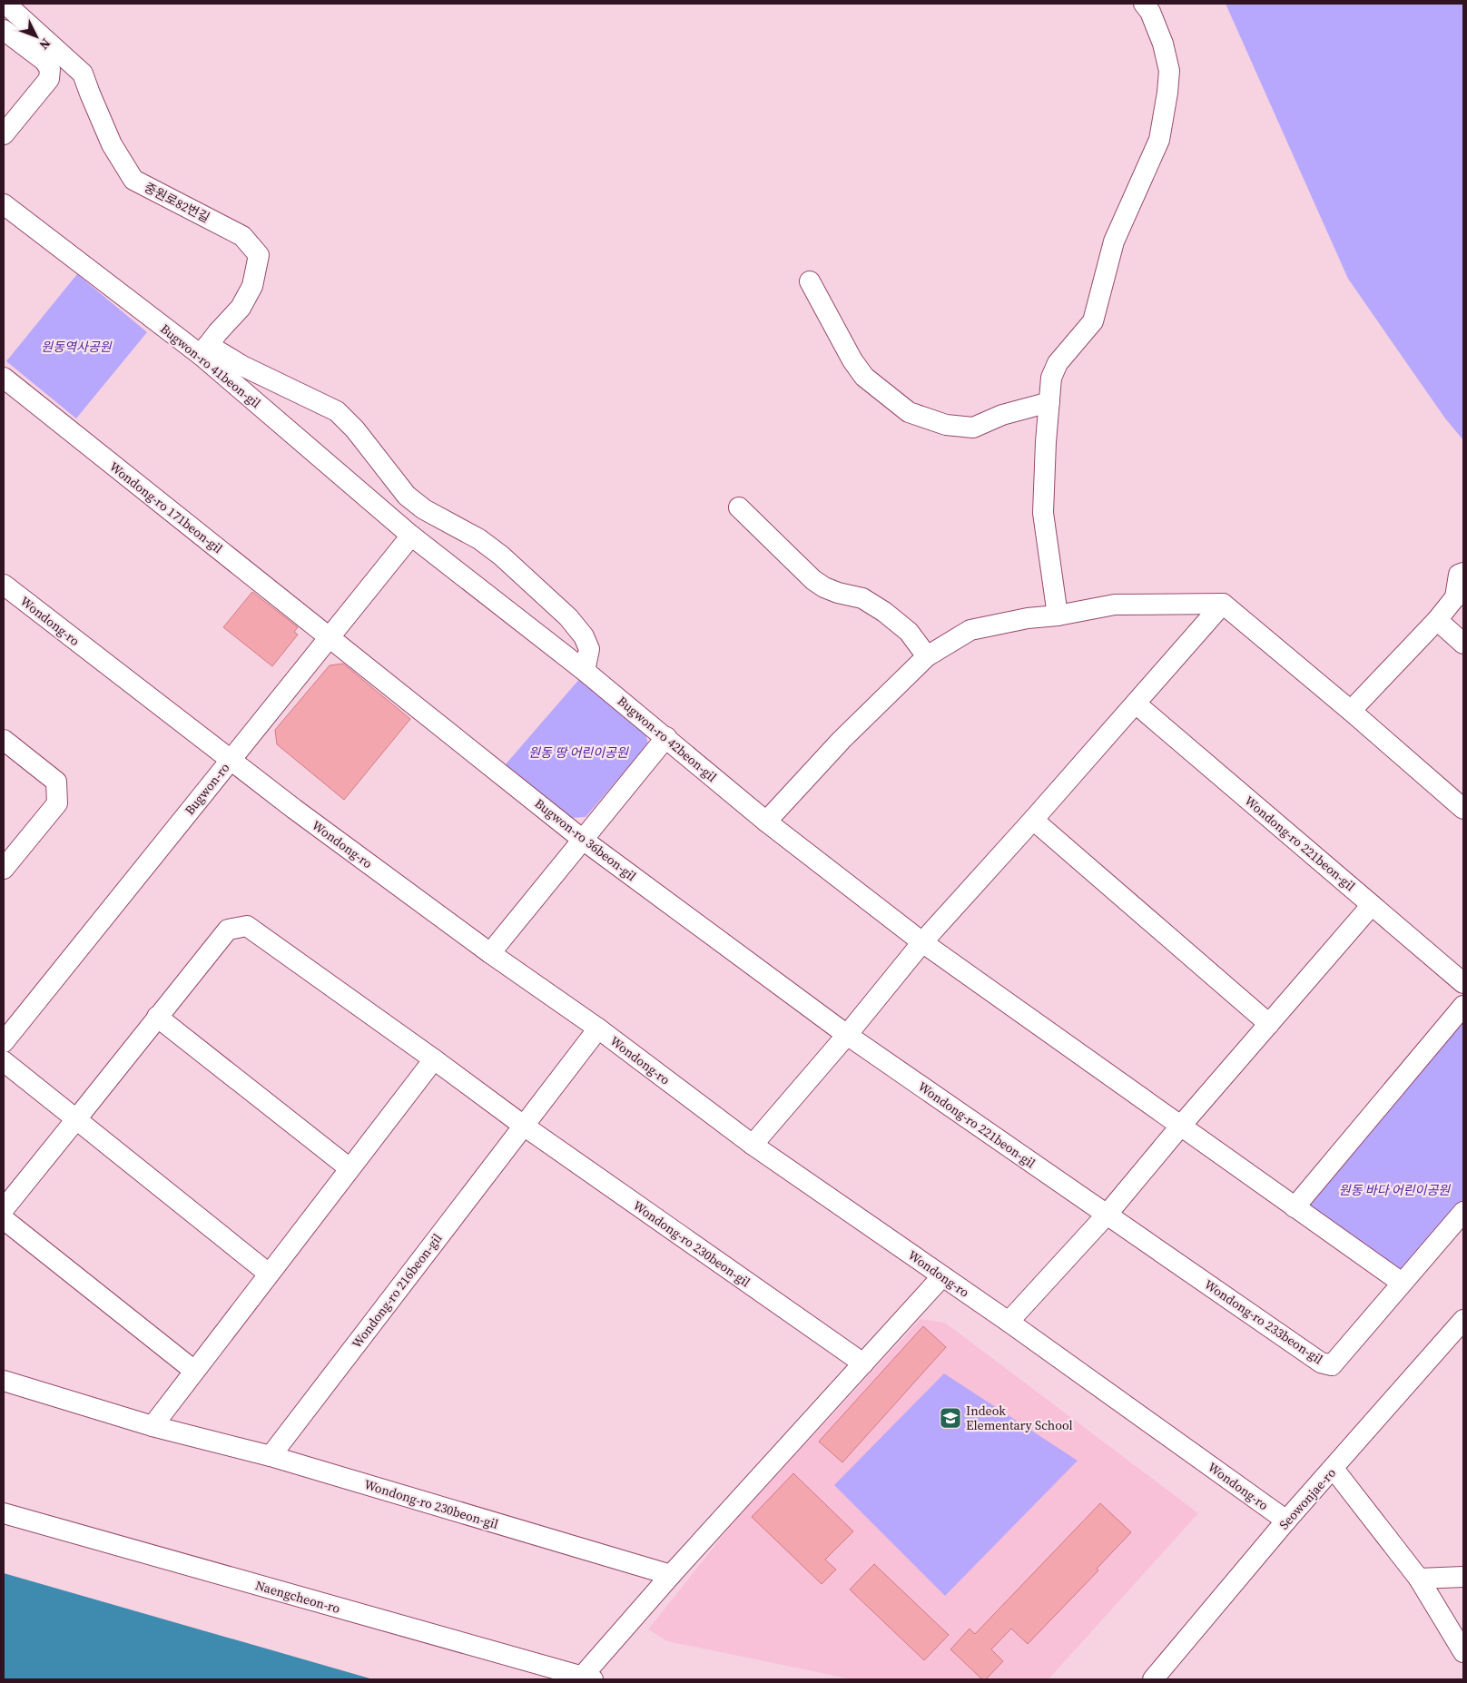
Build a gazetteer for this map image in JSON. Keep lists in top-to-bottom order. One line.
{"streets":{"street":["중원로82번길","Bugwon-ro 41beon-gil","Wondong-ro 171beon-gil","Wondong-ro","Bugwon-ro 42beon-gil","Bugwon-ro","Bugwon-ro 36beon-gil","Wondong-ro 221beon-gil","Wondong-ro 230beon-gil","Wondong-ro 216beon-gil","Wondong-ro 233beon-gil","Seowonjae-ro","Naengcheon-ro"]},"crossings":[["중원로82번길","Bugwon-ro 41beon-gil"],["Bugwon-ro 41beon-gil","Bugwon-ro 42beon-gil"],["Bugwon-ro 41beon-gil","Bugwon-ro"],["Wondong-ro 171beon-gil","Bugwon-ro"],["Wondong-ro 171beon-gil","Bugwon-ro 36beon-gil"],["Wondong-ro","Bugwon-ro"],["Wondong-ro","Wondong-ro 216beon-gil"],["Wondong-ro","Seowonjae-ro"],["Bugwon-ro 42beon-gil","Bugwon-ro"],["Bugwon-ro","Bugwon-ro 36beon-gil"],["Bugwon-ro 36beon-gil","Wondong-ro 221beon-gil"],["Wondong-ro 221beon-gil","Wondong-ro 233beon-gil"],["Wondong-ro 230beon-gil","Wondong-ro 216beon-gil"]],"parks":["원동역사공원","원동 땅 어린이공원","원동 바다 어린이공원"],"places":{"school or university":["Indeok Elementary School"]},"north":"bottom right"}
